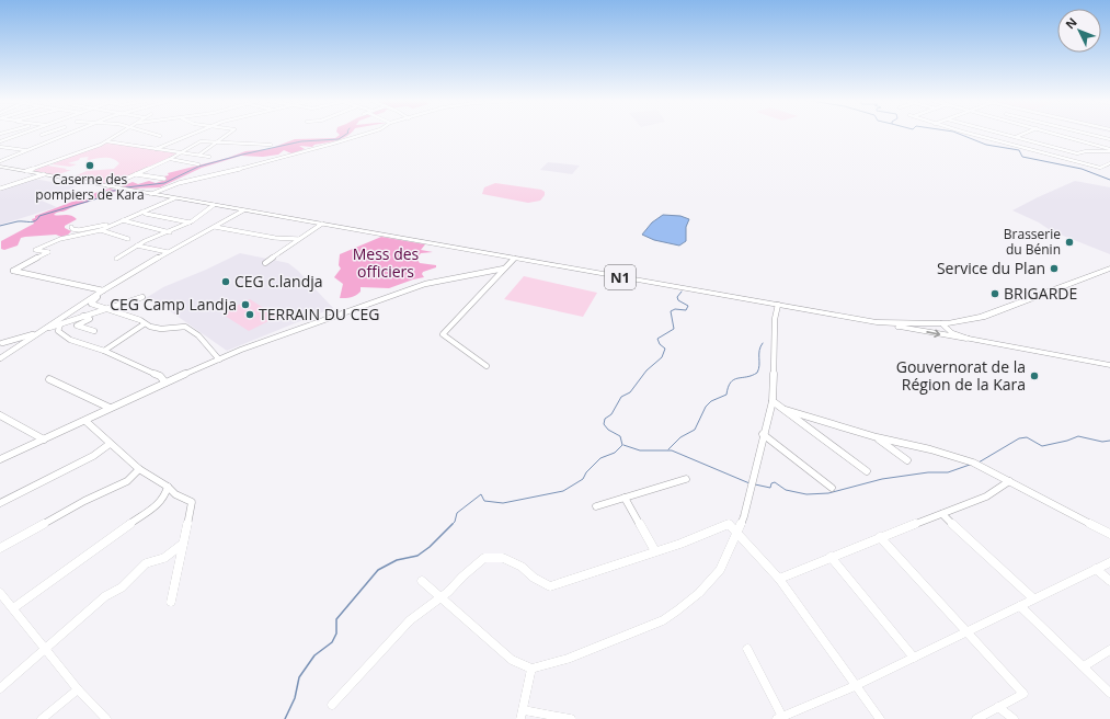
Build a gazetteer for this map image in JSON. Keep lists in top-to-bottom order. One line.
{"streets":{"highway":["N1"]},"parks":["Mess des officiers"],"places":["Caserne des pompiers de Kara","Brasserie du Bénin","Service du Plan","CEG c.landja","BRIGARDE","CEG Camp Landja","TERRAIN DU CEG","Gouvernorat de la Région de la Kara"],"north":"top left"}
